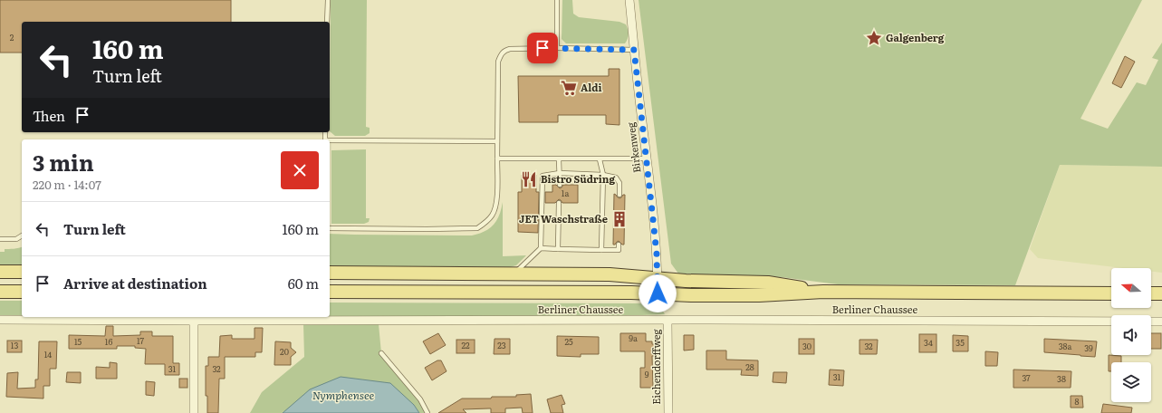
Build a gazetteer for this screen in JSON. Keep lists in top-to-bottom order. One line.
{"streets":{"street":["Birkenweg","Berliner Chaussee","Eichendorffweg"]},"crossings":[["Berliner Chaussee","Eichendorffweg"]],"water":["Nymphensee"],"places":{"place":["Galgenberg"],"supermarket":["Aldi"],"restaurant":["Bistro Südring"],"building":["JET Waschstraße"]},"house_numbers":["2","1a","9a","17","15","16","25","34","35","13","22","23","30","32","38a","39","20","14","28","31","32","9","31","37","38","8"],"north":"left","page":{"turn":["160 m","Turn left"],"then":"Then","heading":["3 min","220 m · 14:07"],"list":[{"name":"Turn left","value":"160 m"},{"name":"Arrive at destination","value":"60 m"}]}}
